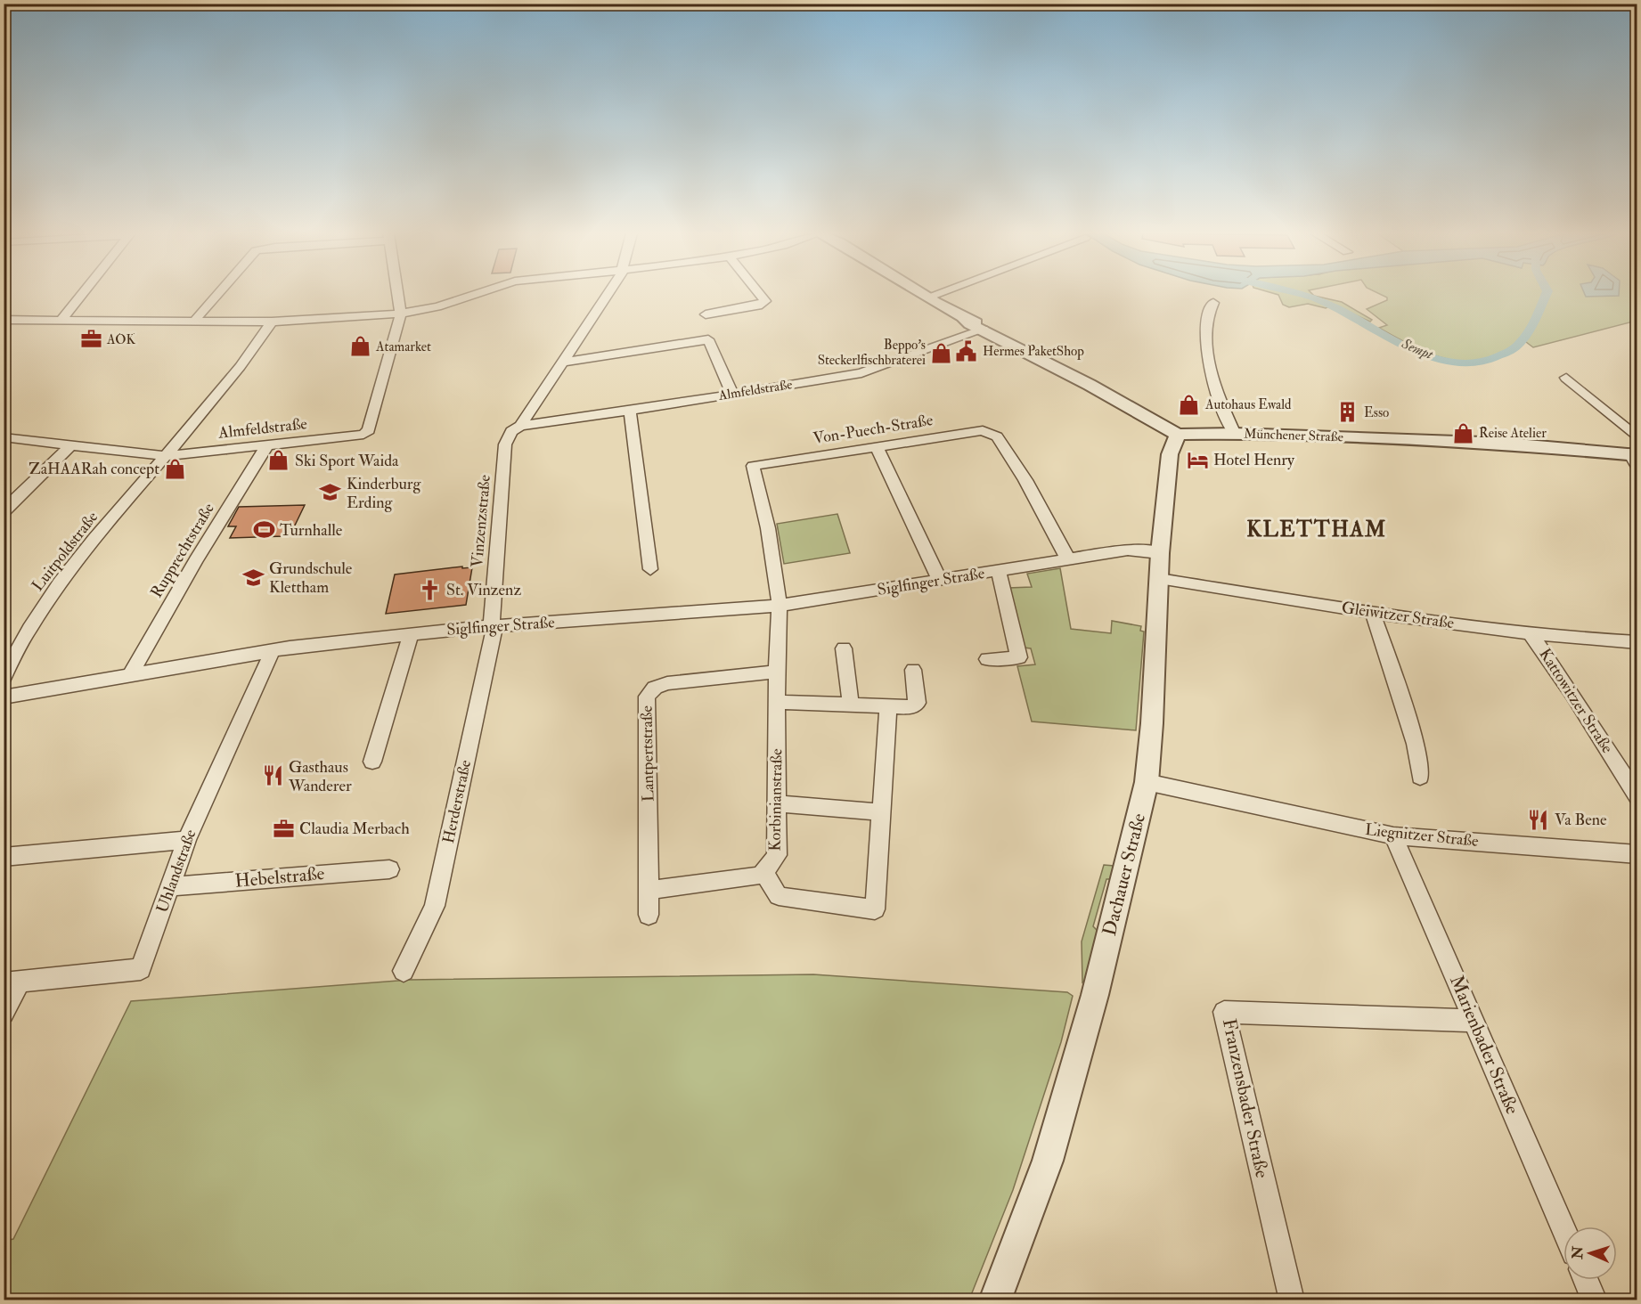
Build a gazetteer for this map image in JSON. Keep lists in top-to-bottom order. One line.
{"streets":{"street":["Almfeldstraße","Von-Puech-Straße","Münchener Straße","Vinzenzstraße","Rupprechtstraße","Luitpoldstraße","Siglfinger Straße","Gleiwitzer Straße","Kattowitzer Straße","Lantpertstraße","Korbinianstraße","Herderstraße","Liegnitzer Straße","Uhlandstraße","Dachauer Straße","Hebelstraße","Marienbader Straße","Franzensbader Straße"]},"crossings":[["Almfeldstraße","Vinzenzstraße"],["Almfeldstraße","Rupprechtstraße"],["Almfeldstraße","Luitpoldstraße"],["Von-Puech-Straße","Siglfinger Straße"],["Von-Puech-Straße","Korbinianstraße"],["Münchener Straße","Dachauer Straße"],["Vinzenzstraße","Siglfinger Straße"],["Vinzenzstraße","Herderstraße"],["Rupprechtstraße","Siglfinger Straße"],["Siglfinger Straße","Korbinianstraße"],["Siglfinger Straße","Herderstraße"],["Siglfinger Straße","Uhlandstraße"],["Siglfinger Straße","Dachauer Straße"],["Gleiwitzer Straße","Kattowitzer Straße"],["Gleiwitzer Straße","Dachauer Straße"],["Lantpertstraße","Korbinianstraße"],["Liegnitzer Straße","Dachauer Straße"],["Liegnitzer Straße","Marienbader Straße"],["Uhlandstraße","Hebelstraße"],["Marienbader Straße","Franzensbader Straße"]],"districts":["KLETTHAM"],"water":["Sempt"],"places":{"office":["AOK","Claudia Merbach"],"shop":["Atamarket","Beppo's Steckerlfischbraterei","Autohaus Ewald","Reise Atelier","Ski Sport Waida","ZaHAARah concept"],"public building":["Hermes PaketShop"],"building":["Esso"],"hotel":["Hotel Henry"],"school or university":["Kinderburg Erding","Grundschule Klettham"],"sports":["Turnhalle"],"church":["St. Vinzenz"],"restaurant":["Gasthaus Wanderer","Va Bene"]},"north":"left"}
